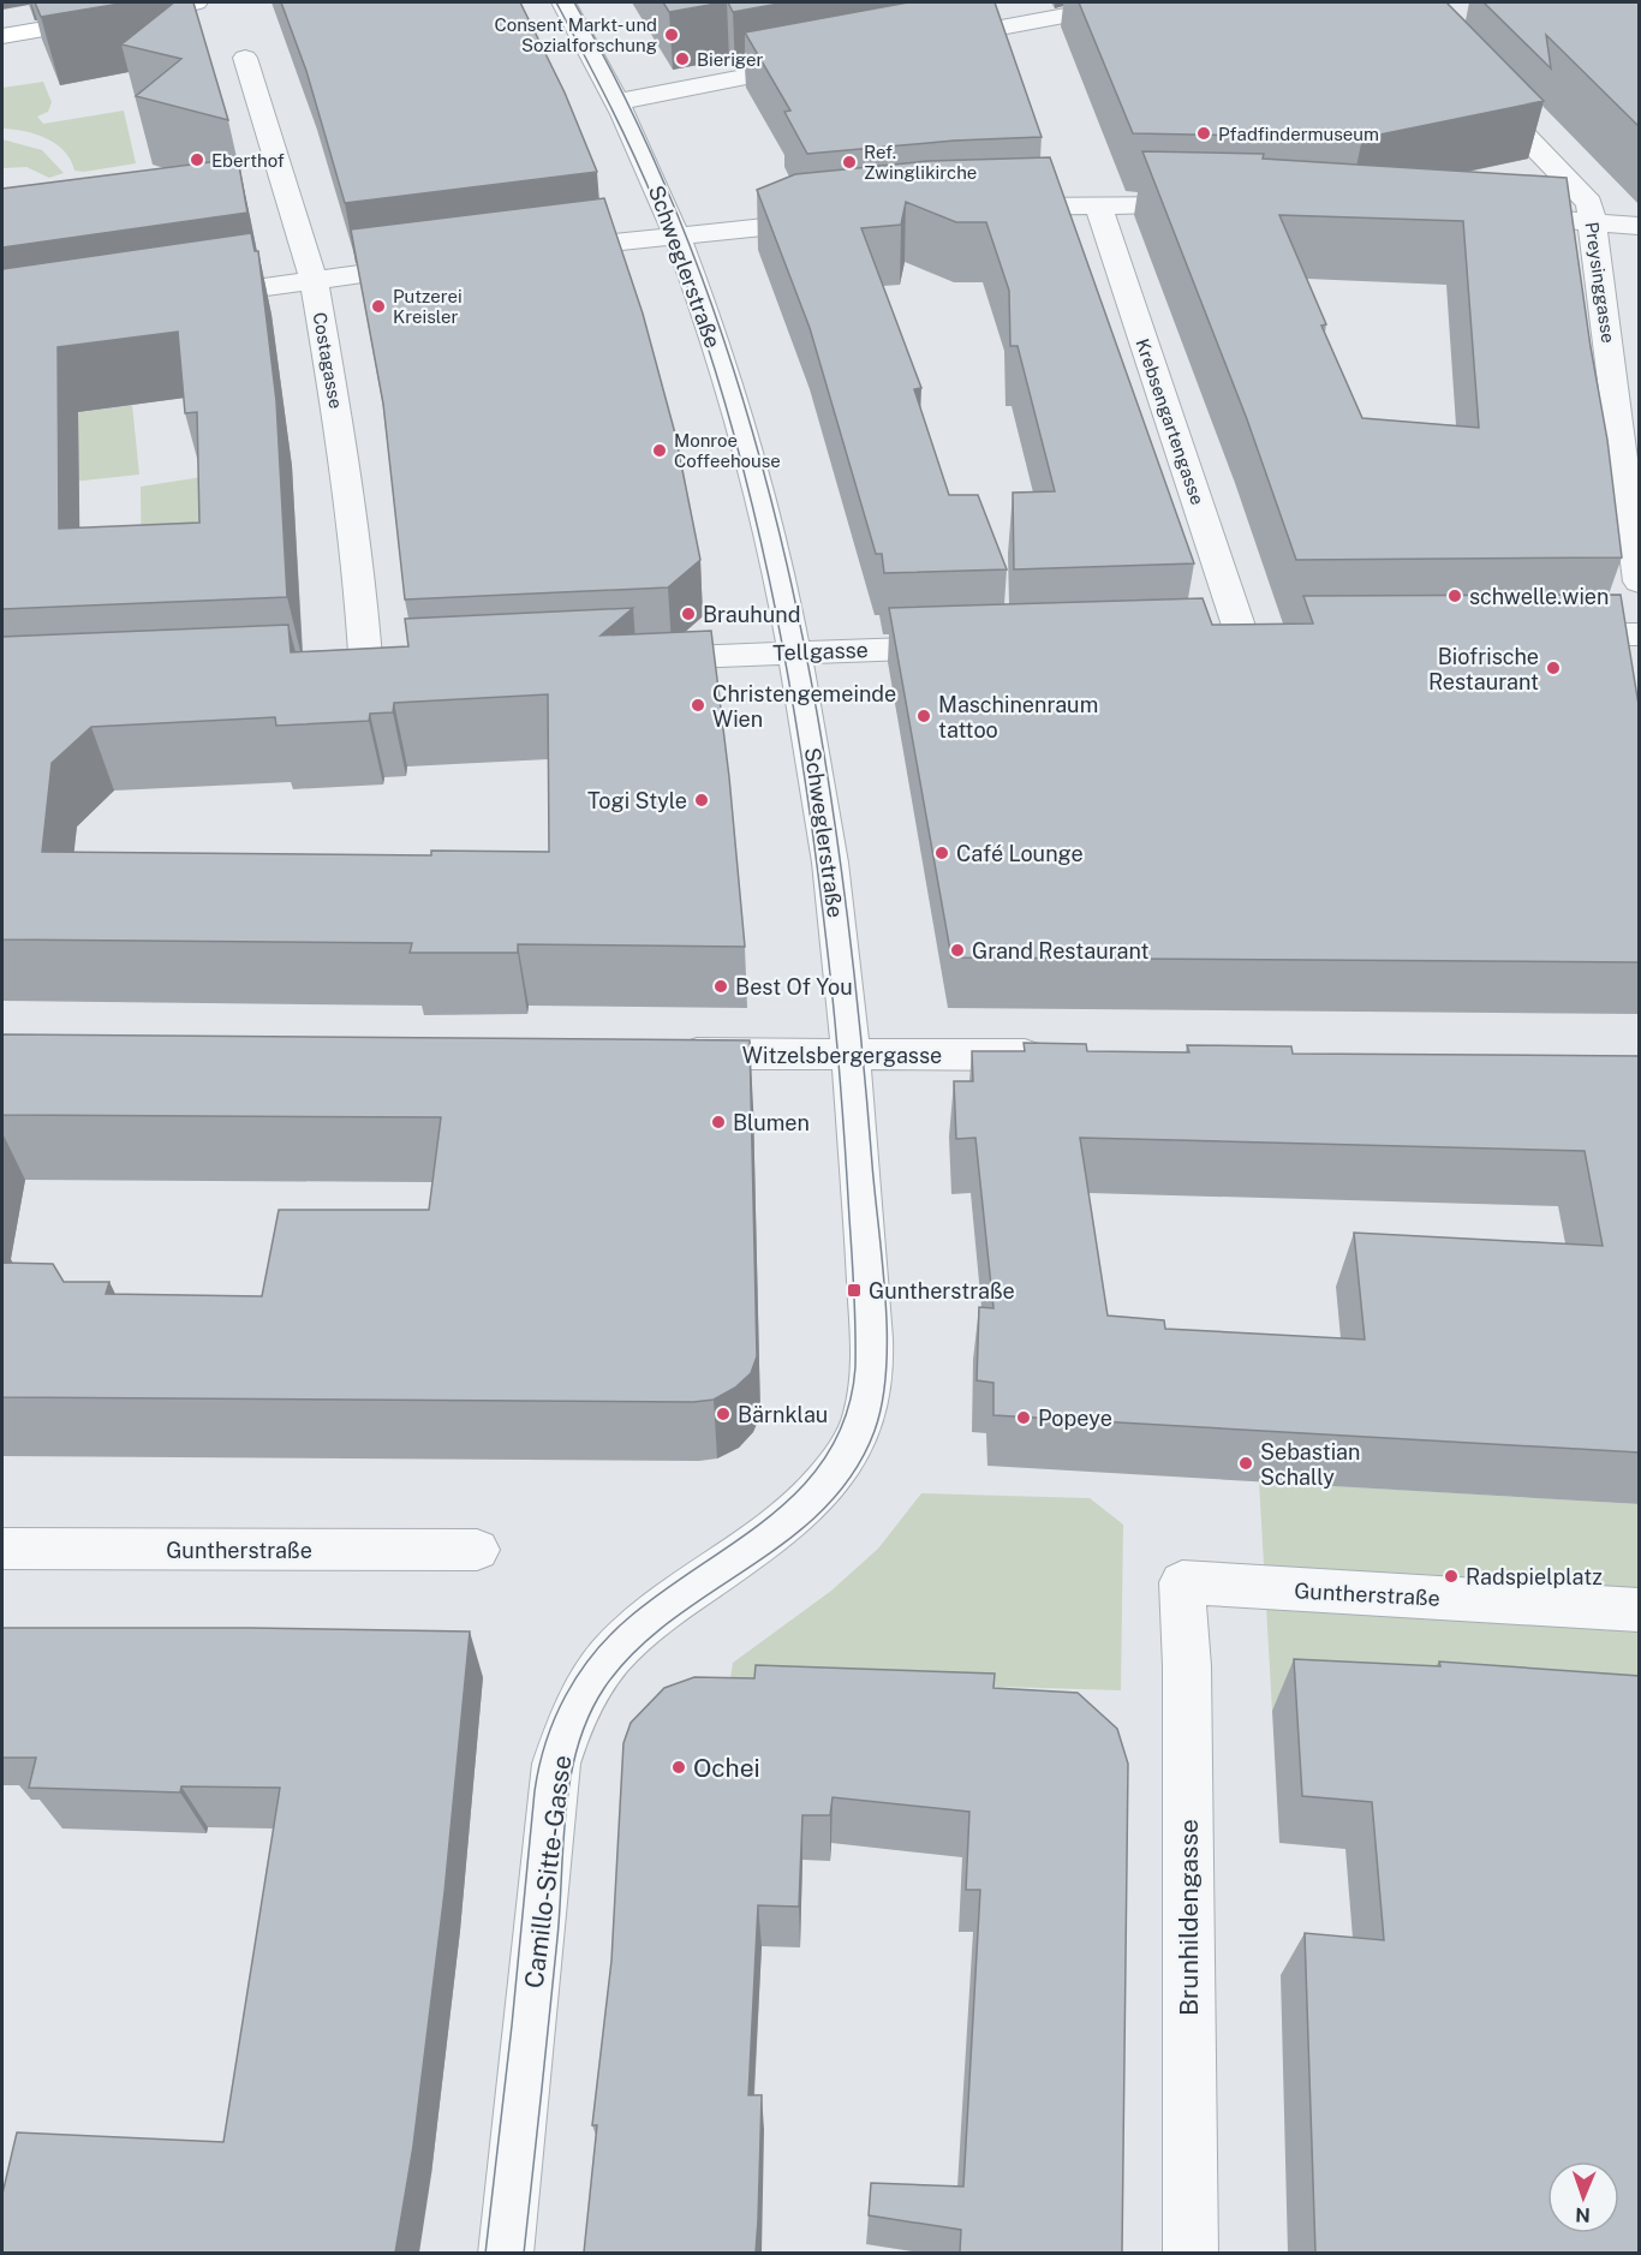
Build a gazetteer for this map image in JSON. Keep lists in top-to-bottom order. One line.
{"streets":{"street":["Schweglerstraße","Preysinggasse","Costagasse","Krebsengartengasse","Tellgasse","Witzelsbergergasse","Guntherstraße","Camillo-Sitte-Gasse","Brunhildengasse"]},"crossings":[["Schweglerstraße","Tellgasse"],["Schweglerstraße","Witzelsbergergasse"],["Schweglerstraße","Camillo-Sitte-Gasse"],["Guntherstraße","Brunhildengasse"]],"places":{"other":["Consent Markt- und Sozialforschung","Bieriger","Pfadfindermuseum","Eberthof","Ref. Zwinglikirche","Putzerei Kreisler","Monroe Coffeehouse","schwelle.wien","Brauhund","Biofrische Restaurant","Christengemeinde Wien","Maschinenraum tattoo","Togi Style","Café Lounge","Grand Restaurant","Best Of You","Blumen","Bärnklau","Popeye","Sebastian Schally","Radspielplatz","Ochei"],"transit":["Guntherstraße"]},"north":"bottom"}
